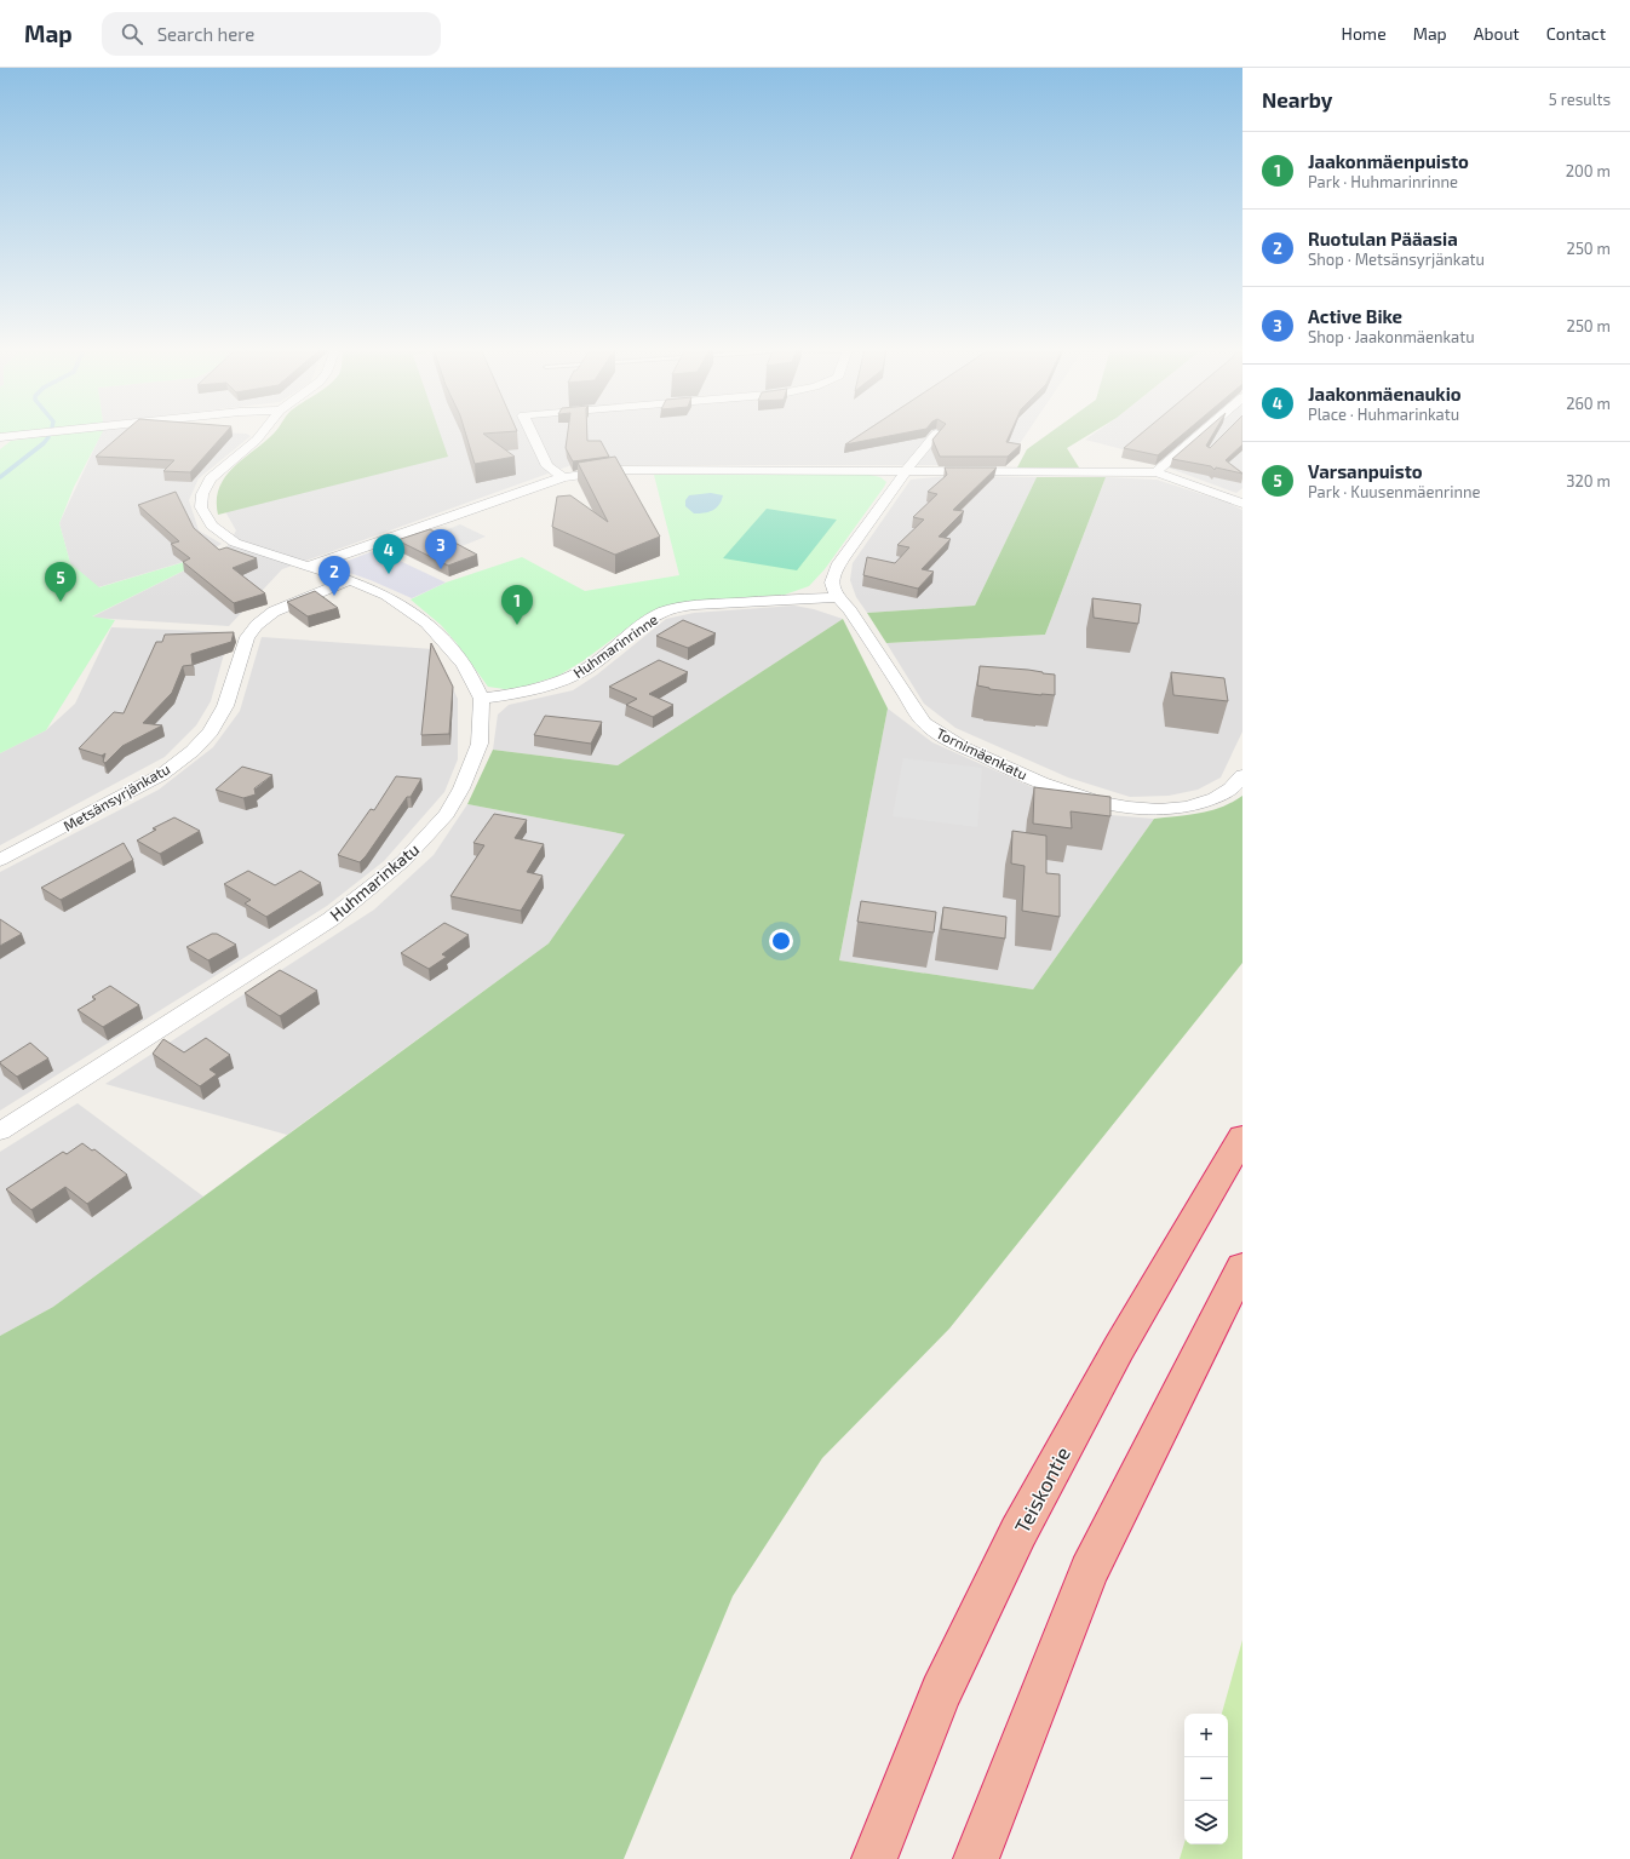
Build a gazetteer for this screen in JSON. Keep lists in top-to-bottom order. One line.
{"streets":{"highway":["Teiskontie"],"street":["Huhmarinrinne","Tornimäenkatu","Metsänsyrjänkatu","Huhmarinkatu"]},"crossings":[["Huhmarinrinne","Tornimäenkatu"],["Huhmarinrinne","Huhmarinkatu"]],"page":{"header":"Map","search":"Search here","nav":["Home","Map","About","Contact"],"heading":["Nearby","5 results"],"list":[{"mark":"1","name":"Jaakonmäenpuisto","note":"Park · Huhmarinrinne","value":"200 m"},{"mark":"2","name":"Ruotulan Pääasia","note":"Shop · Metsänsyrjänkatu","value":"250 m"},{"mark":"3","name":"Active Bike","note":"Shop · Jaakonmäenkatu","value":"250 m"},{"mark":"4","name":"Jaakonmäenaukio","note":"Place · Huhmarinkatu","value":"260 m"},{"mark":"5","name":"Varsanpuisto","note":"Park · Kuusenmäenrinne","value":"320 m"}],"pins":["3","4","2","5","1"],"map_buttons":["+","−"]}}
